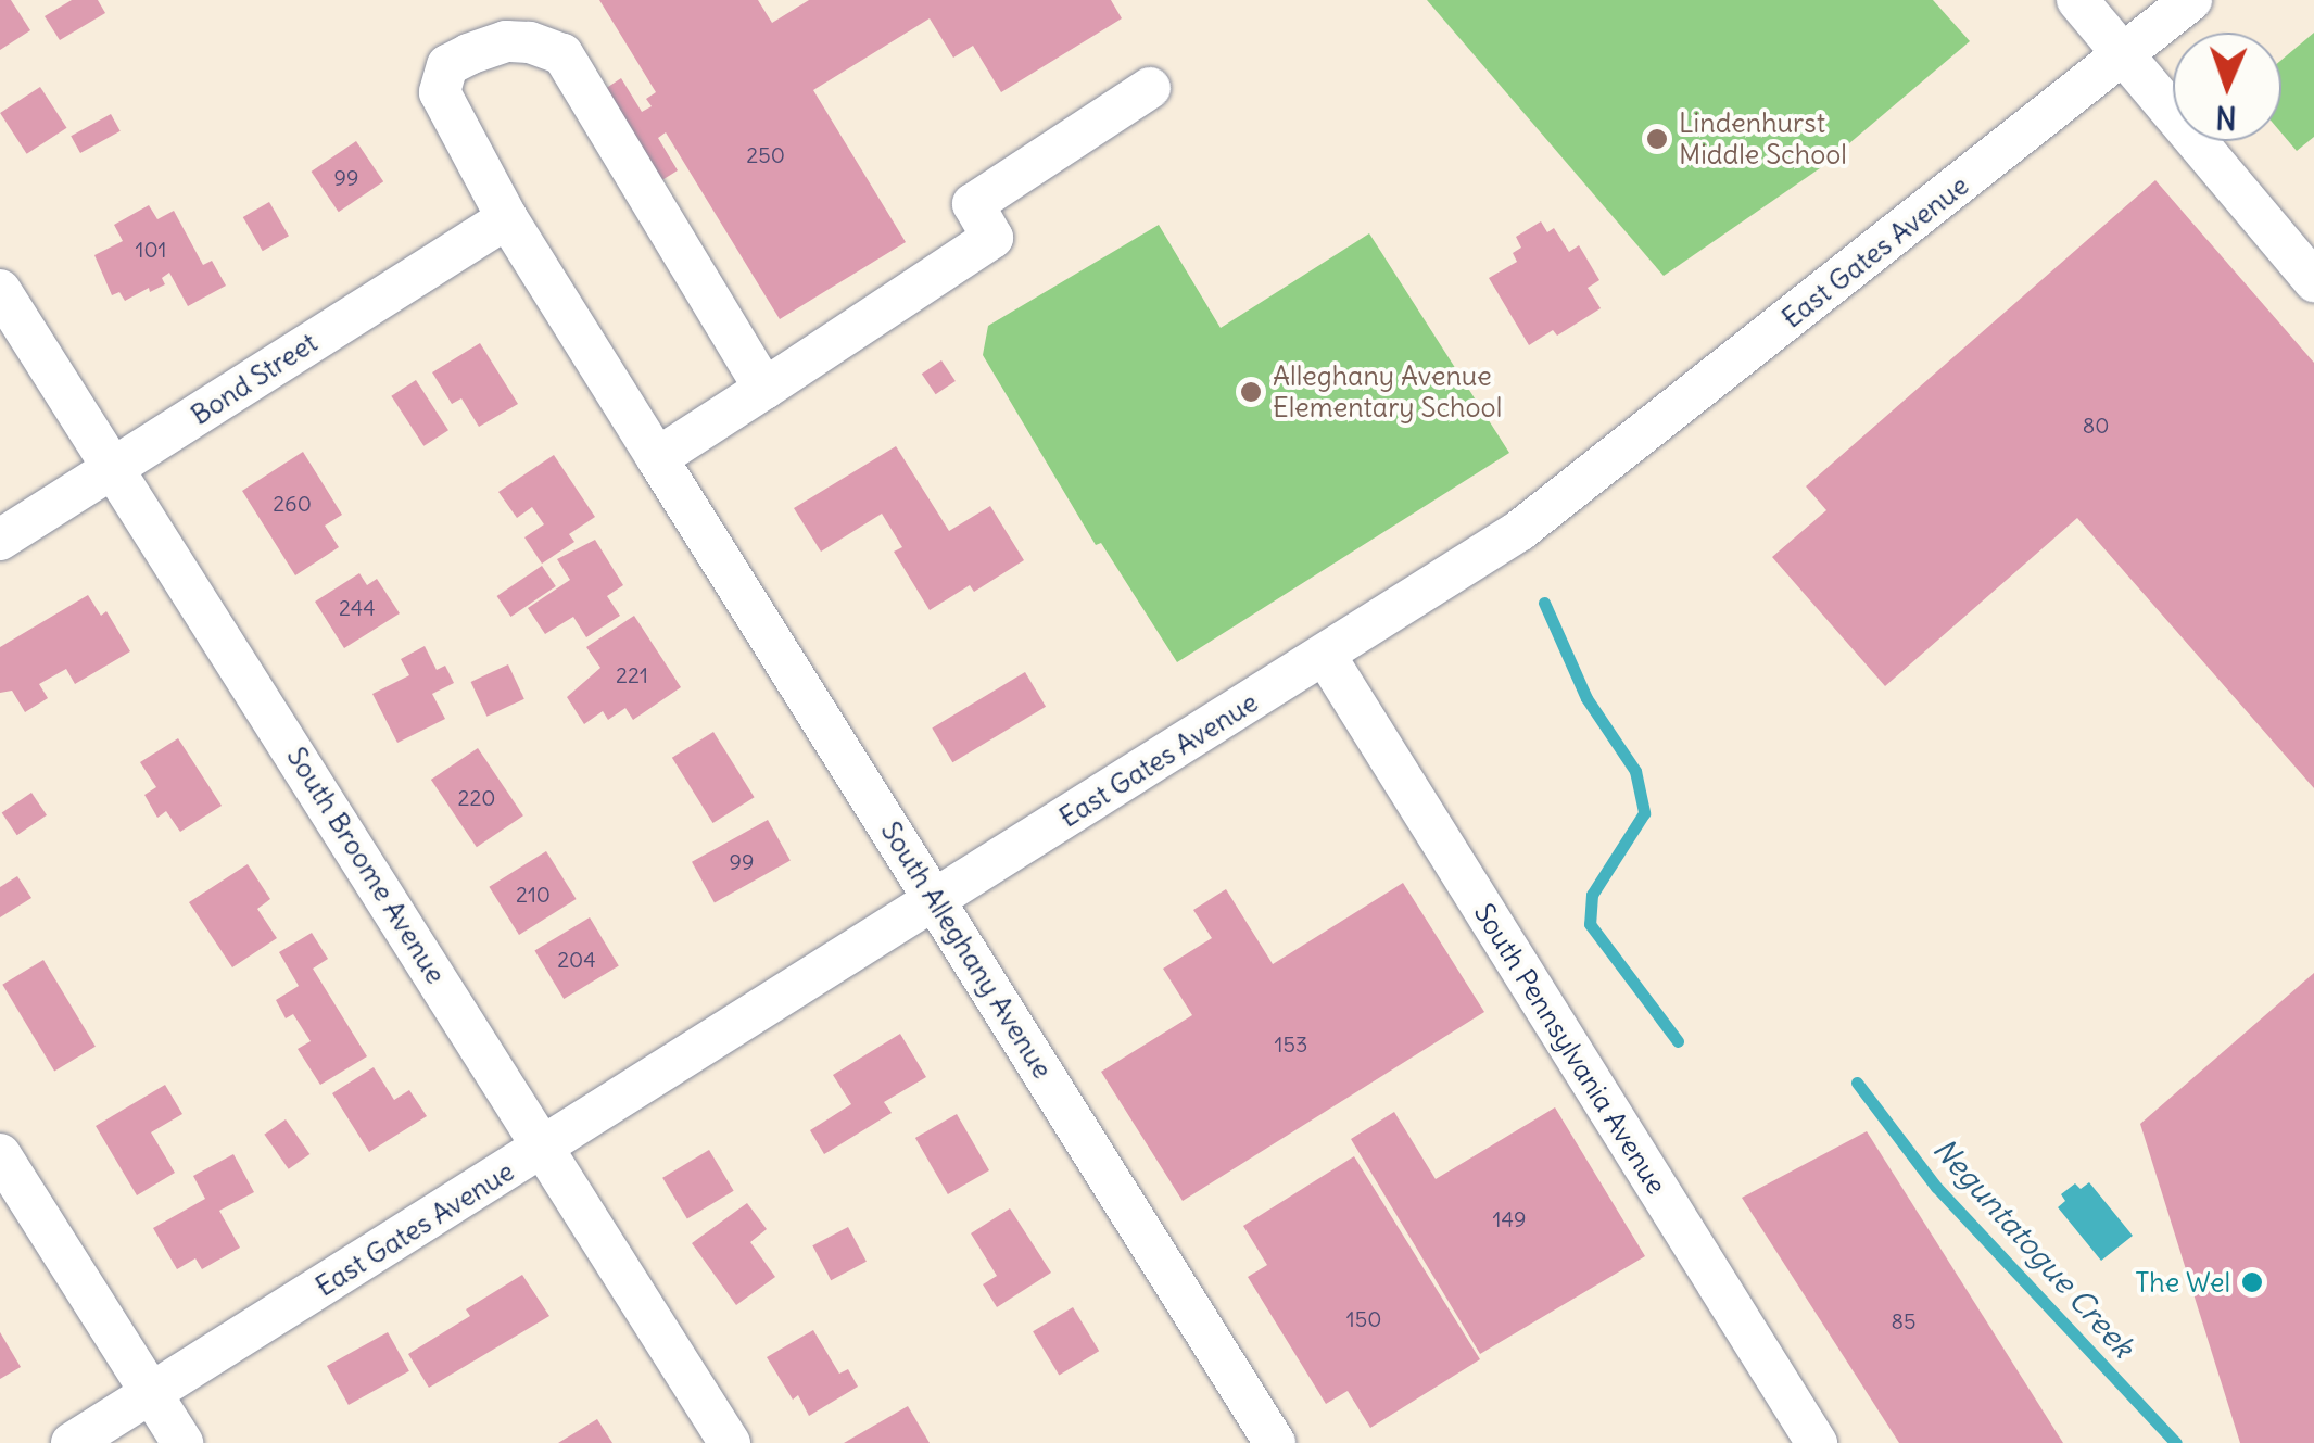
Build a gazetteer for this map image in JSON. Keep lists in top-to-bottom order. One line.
{"streets":{"street":["East Gates Avenue","Bond Street","South Broome Avenue","South Alleghany Avenue","South Pennsylvania Avenue"]},"crossings":[["East Gates Avenue","South Broome Avenue"],["East Gates Avenue","South Alleghany Avenue"],["East Gates Avenue","South Pennsylvania Avenue"],["Bond Street","South Broome Avenue"],["Bond Street","South Alleghany Avenue"]],"water":["Neguntatogue Creek"],"places":["Lindenhurst Middle School","Alleghany Avenue Elementary School","The Wel"],"house_numbers":["250","99","101","80","260","244","221","220","99","210","204","153","149","150","85"],"north":"bottom"}
